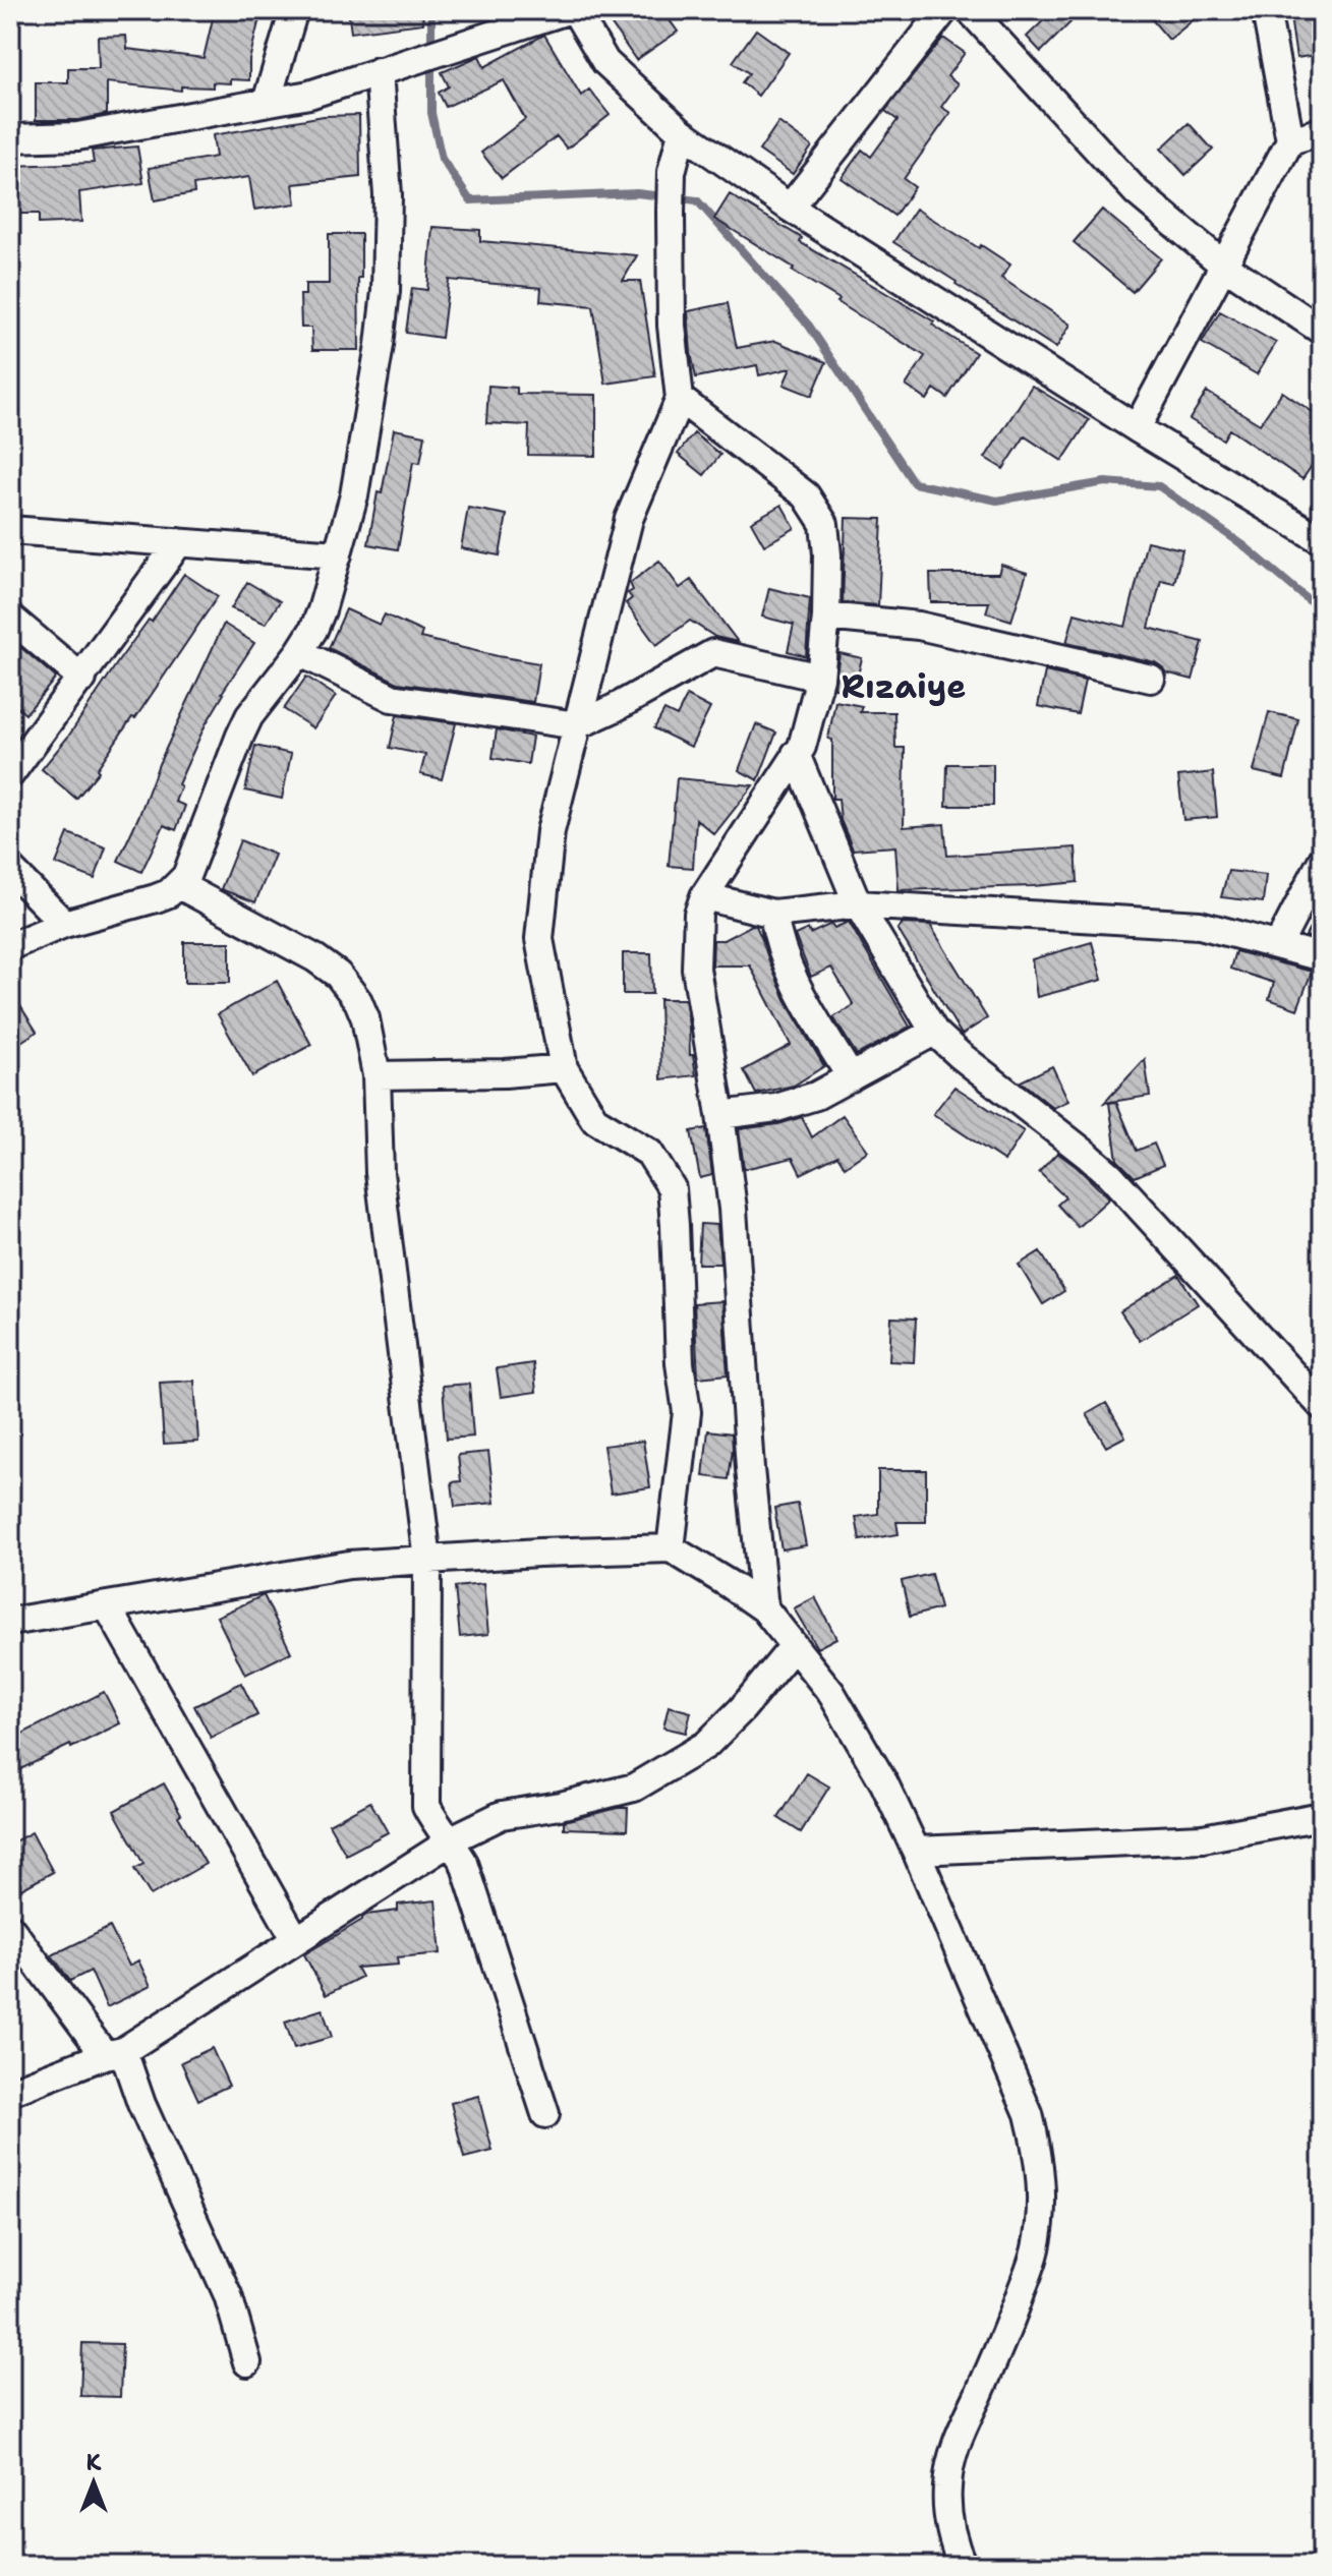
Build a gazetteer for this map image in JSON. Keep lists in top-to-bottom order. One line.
{"districts":["Rızaiye"],"north":"top"}
